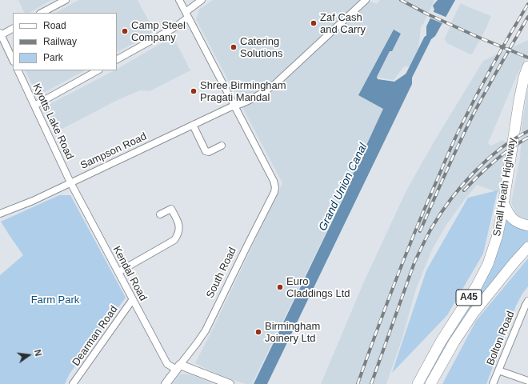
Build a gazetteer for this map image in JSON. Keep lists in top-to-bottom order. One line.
{"streets":{"highway":["Small Heath Highway","A45"],"street":["Kyotts Lake Road","Sampson Road","South Road","Kendal Road","Dearman Road","Bolton Road"]},"crossings":[["Kyotts Lake Road","Sampson Road"],["Kyotts Lake Road","Kendal Road"],["Sampson Road","South Road"],["Sampson Road","Kendal Road"],["South Road","Kendal Road"],["Kendal Road","Dearman Road"]],"water":["Grand Union Canal"],"parks":["Farm Park"],"places":["Zaf Cash and Carry","Camp Steel Company","Catering Solutions","Shree Birmingham Pragati Mandal","Euro Claddings Ltd","Birmingham Joinery Ltd"],"legend":["Road","Railway","Park"],"north":"right"}
